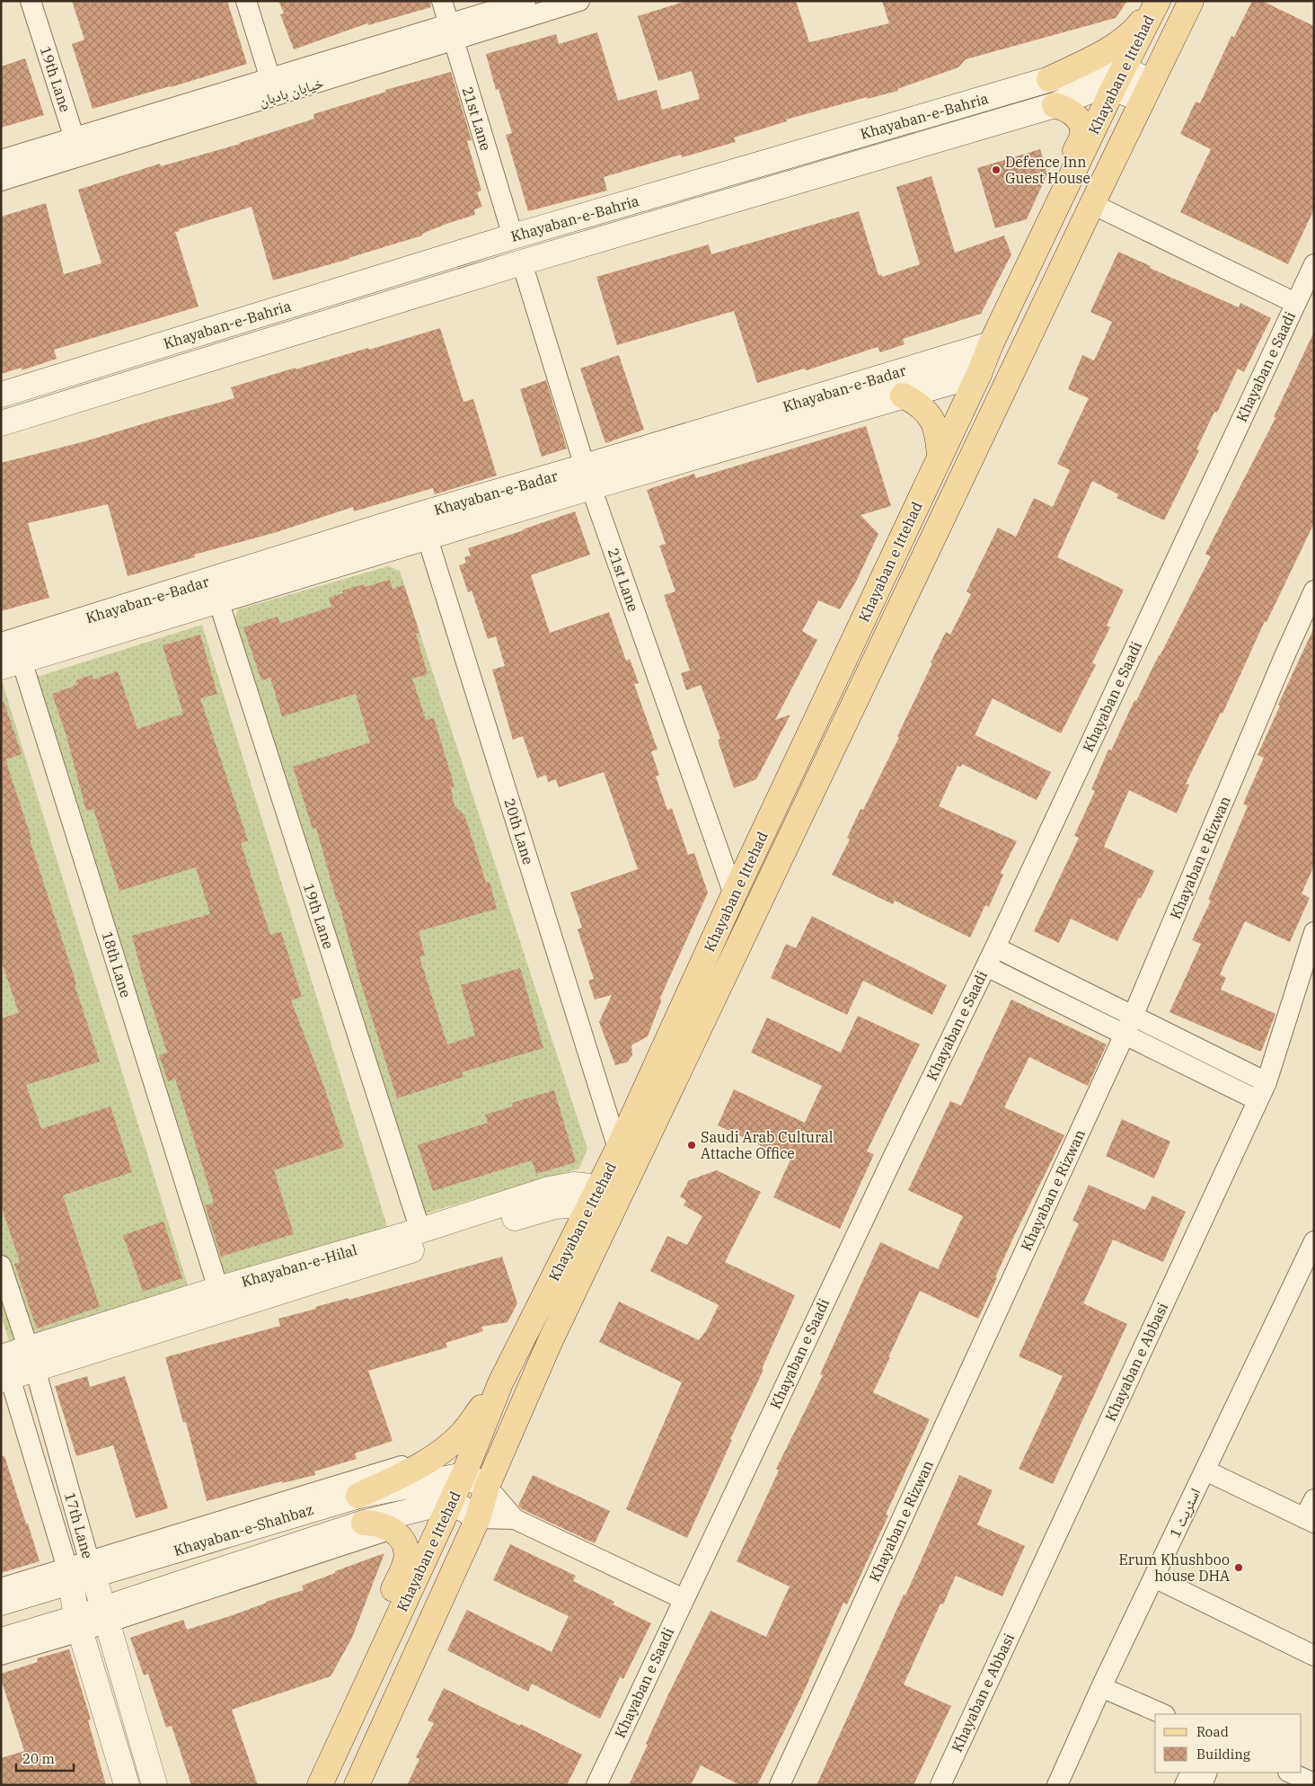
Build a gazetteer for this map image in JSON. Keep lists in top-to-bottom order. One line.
{"streets":{"main road":["Khayaban e Ittehad","Khayaban-e-Bahria","Khayaban-e-Badar","Khayaban-e-Hilal","17th Lane","Khayaban-e-Shahbaz"],"street":["19th Lane","خیابان بادبان","21st Lane","Khayaban e Saadi","20th Lane","Khayaban e Rizwan","18th Lane","Khayaban e Abbasi","اسٹریٹ 1"]},"crossings":[["Khayaban e Ittehad","Khayaban-e-Bahria"],["Khayaban e Ittehad","21st Lane"],["Khayaban e Ittehad","Khayaban-e-Badar"],["Khayaban e Ittehad","20th Lane"],["Khayaban e Ittehad","Khayaban-e-Hilal"],["Khayaban e Ittehad","Khayaban-e-Shahbaz"],["19th Lane","خیابان بادبان"],["19th Lane","Khayaban-e-Badar"],["19th Lane","Khayaban-e-Hilal"],["خیابان بادبان","21st Lane"],["Khayaban-e-Bahria","21st Lane"],["21st Lane","Khayaban-e-Badar"],["Khayaban-e-Badar","20th Lane"],["Khayaban-e-Badar","18th Lane"],["18th Lane","Khayaban-e-Hilal"],["Khayaban-e-Hilal","17th Lane"],["17th Lane","Khayaban-e-Shahbaz"]],"places":["Defence Inn Guest House","Saudi Arab Cultural Attache Office","Erum Khushboo house DHA"],"legend":["Road","Building"],"scale_bar":"20 m"}
